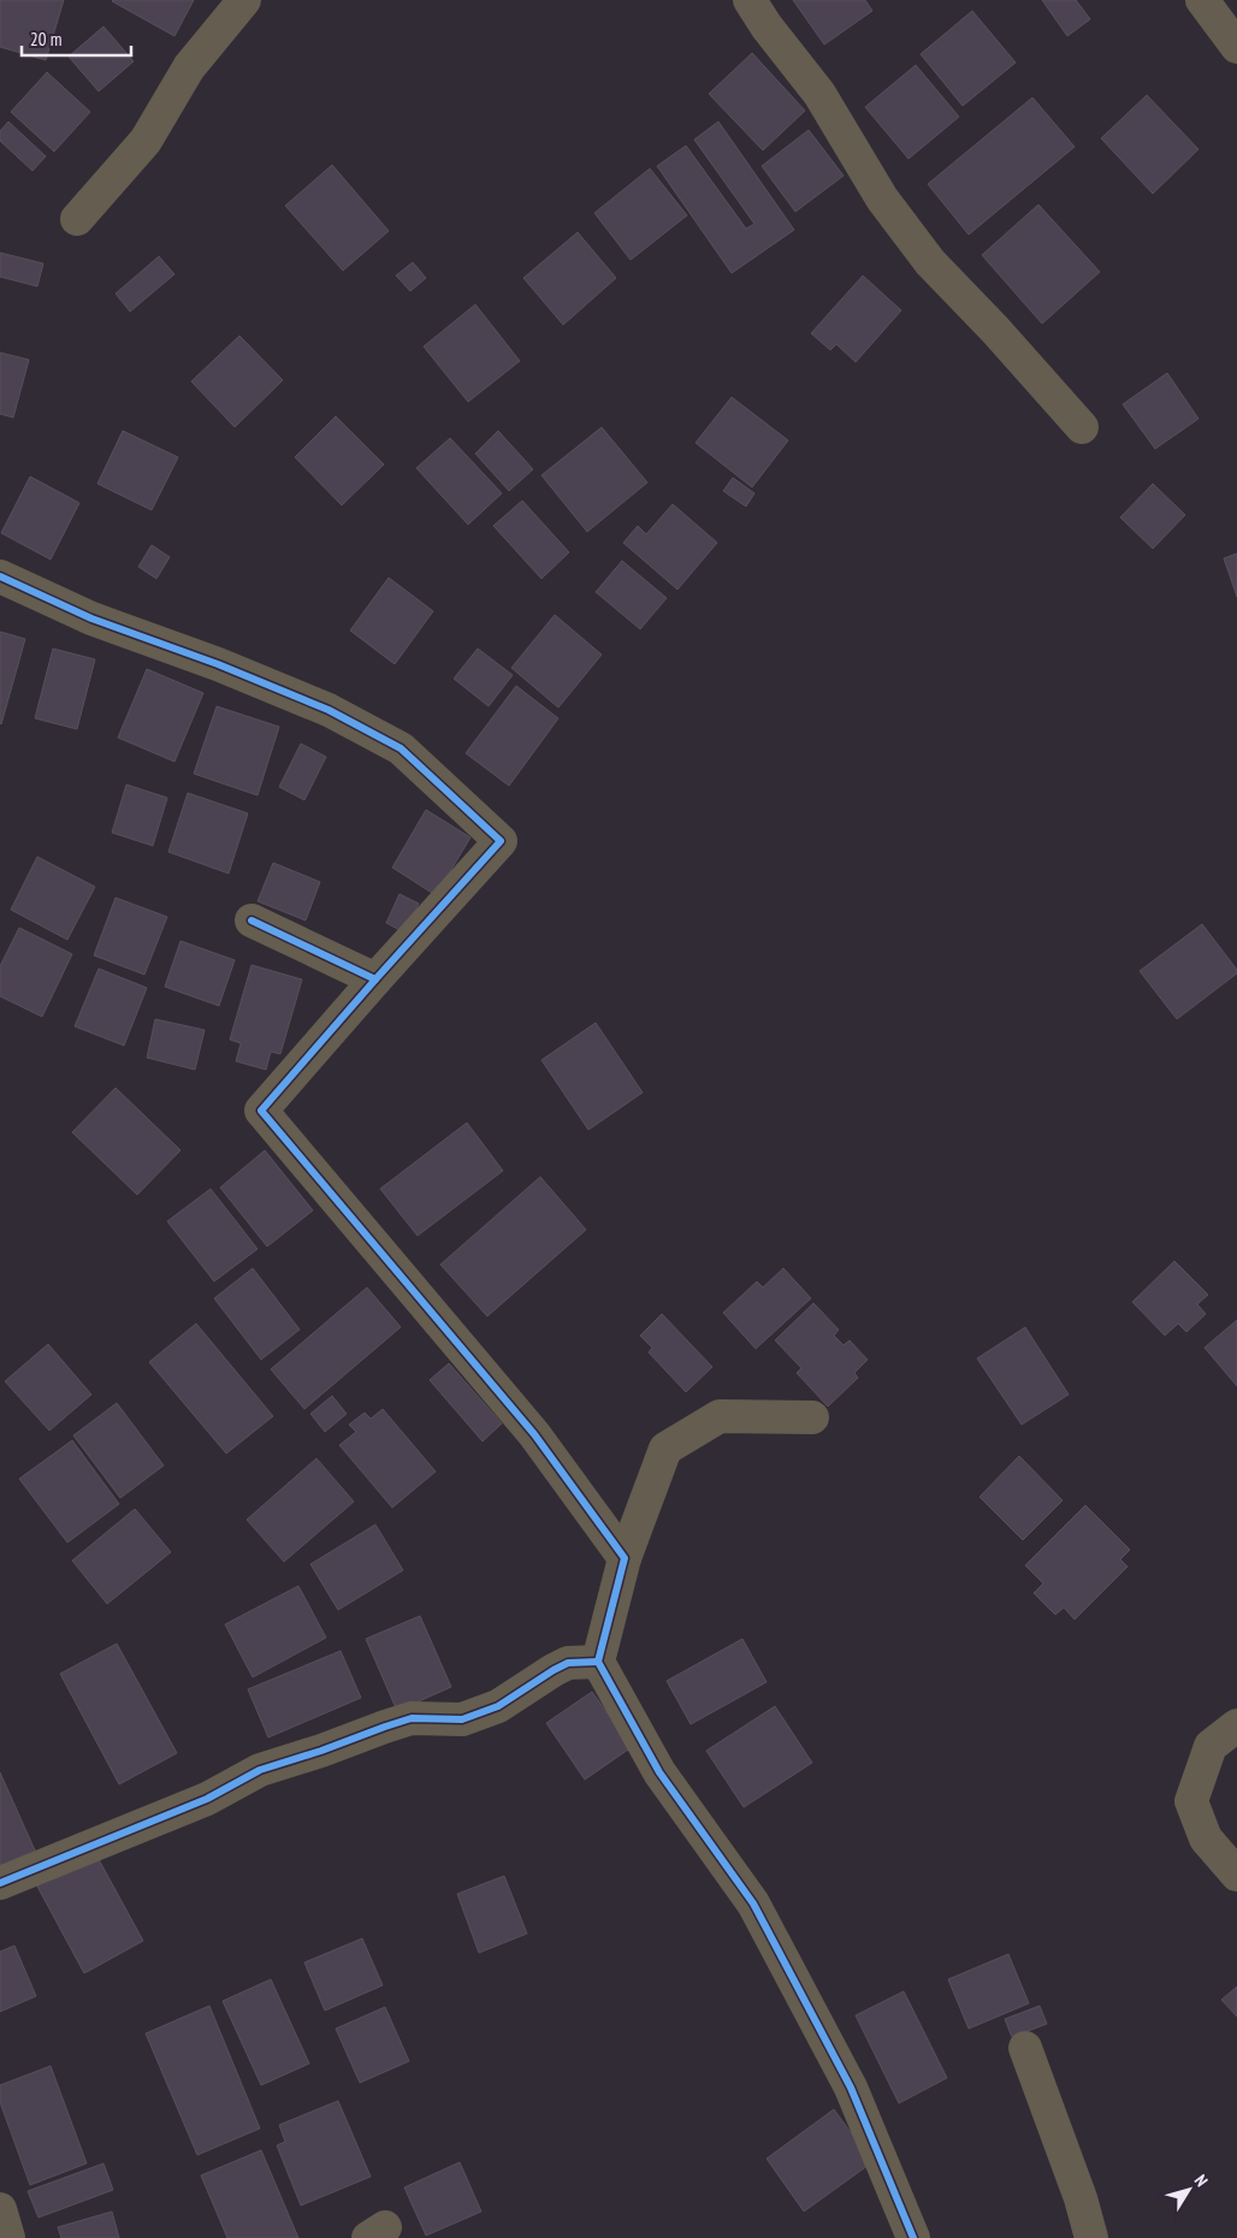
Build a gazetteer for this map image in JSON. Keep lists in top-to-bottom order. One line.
{"scale_bar":"20 m","north":"top right"}
